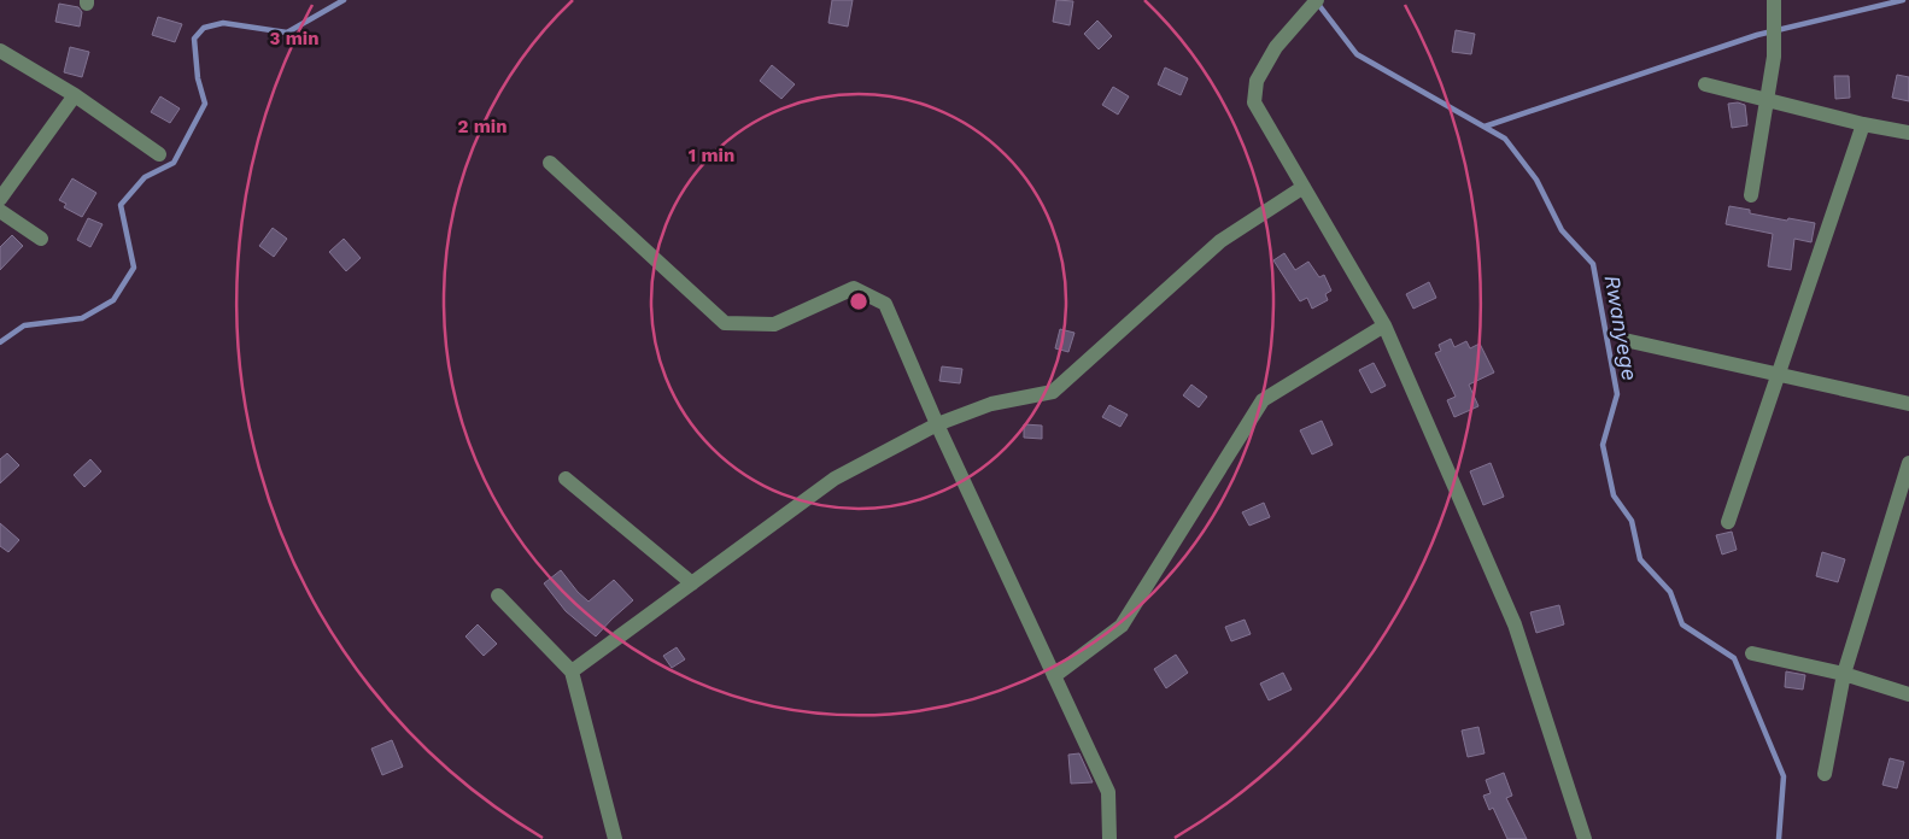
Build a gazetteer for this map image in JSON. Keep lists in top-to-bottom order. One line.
{"water":["Rwanyege"],"rings":["3 min","2 min","1 min"]}
